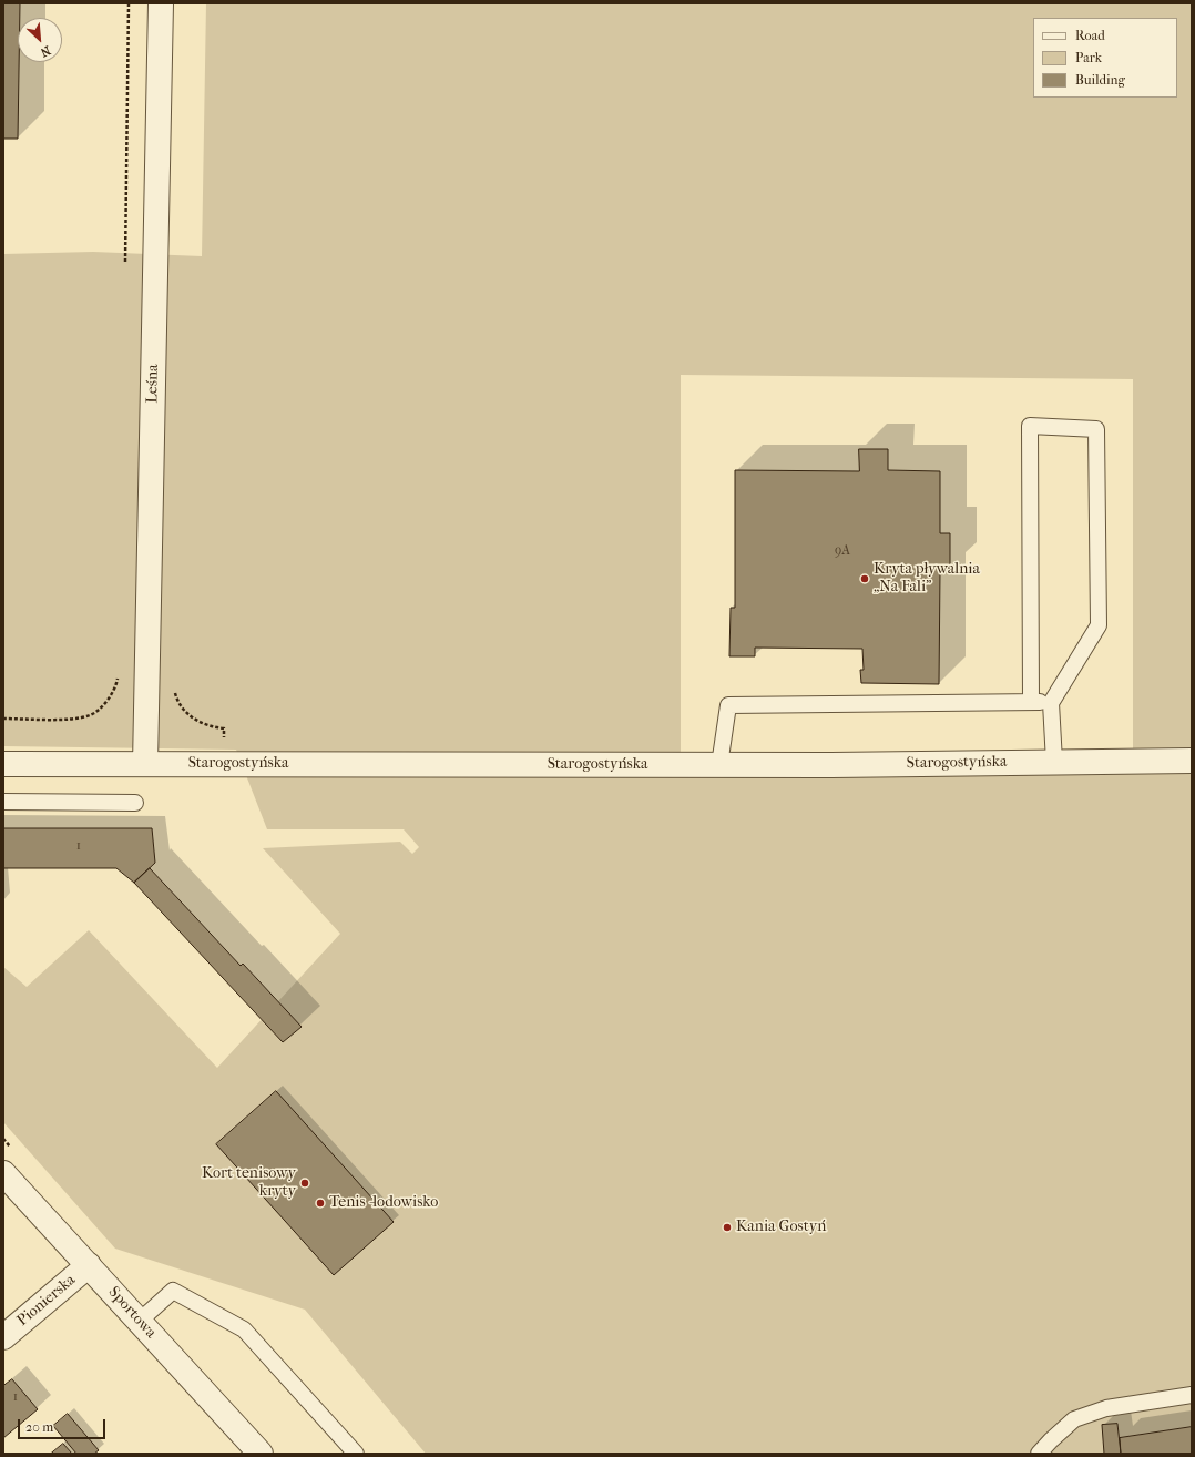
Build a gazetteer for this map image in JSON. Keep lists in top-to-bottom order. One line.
{"streets":{"street":["Leśna","Starogostyńska","Pionierska","Sportowa"]},"crossings":[["Leśna","Starogostyńska"],["Pionierska","Sportowa"]],"places":["Kryta pływalnia „Na Fali”","Kort tenisowy kryty","Tenis -lodowisko","Kania Gostyń"],"house_numbers":["9A","1","1"],"legend":["Road","Park","Building"],"scale_bar":"20 m","north":"bottom right"}
